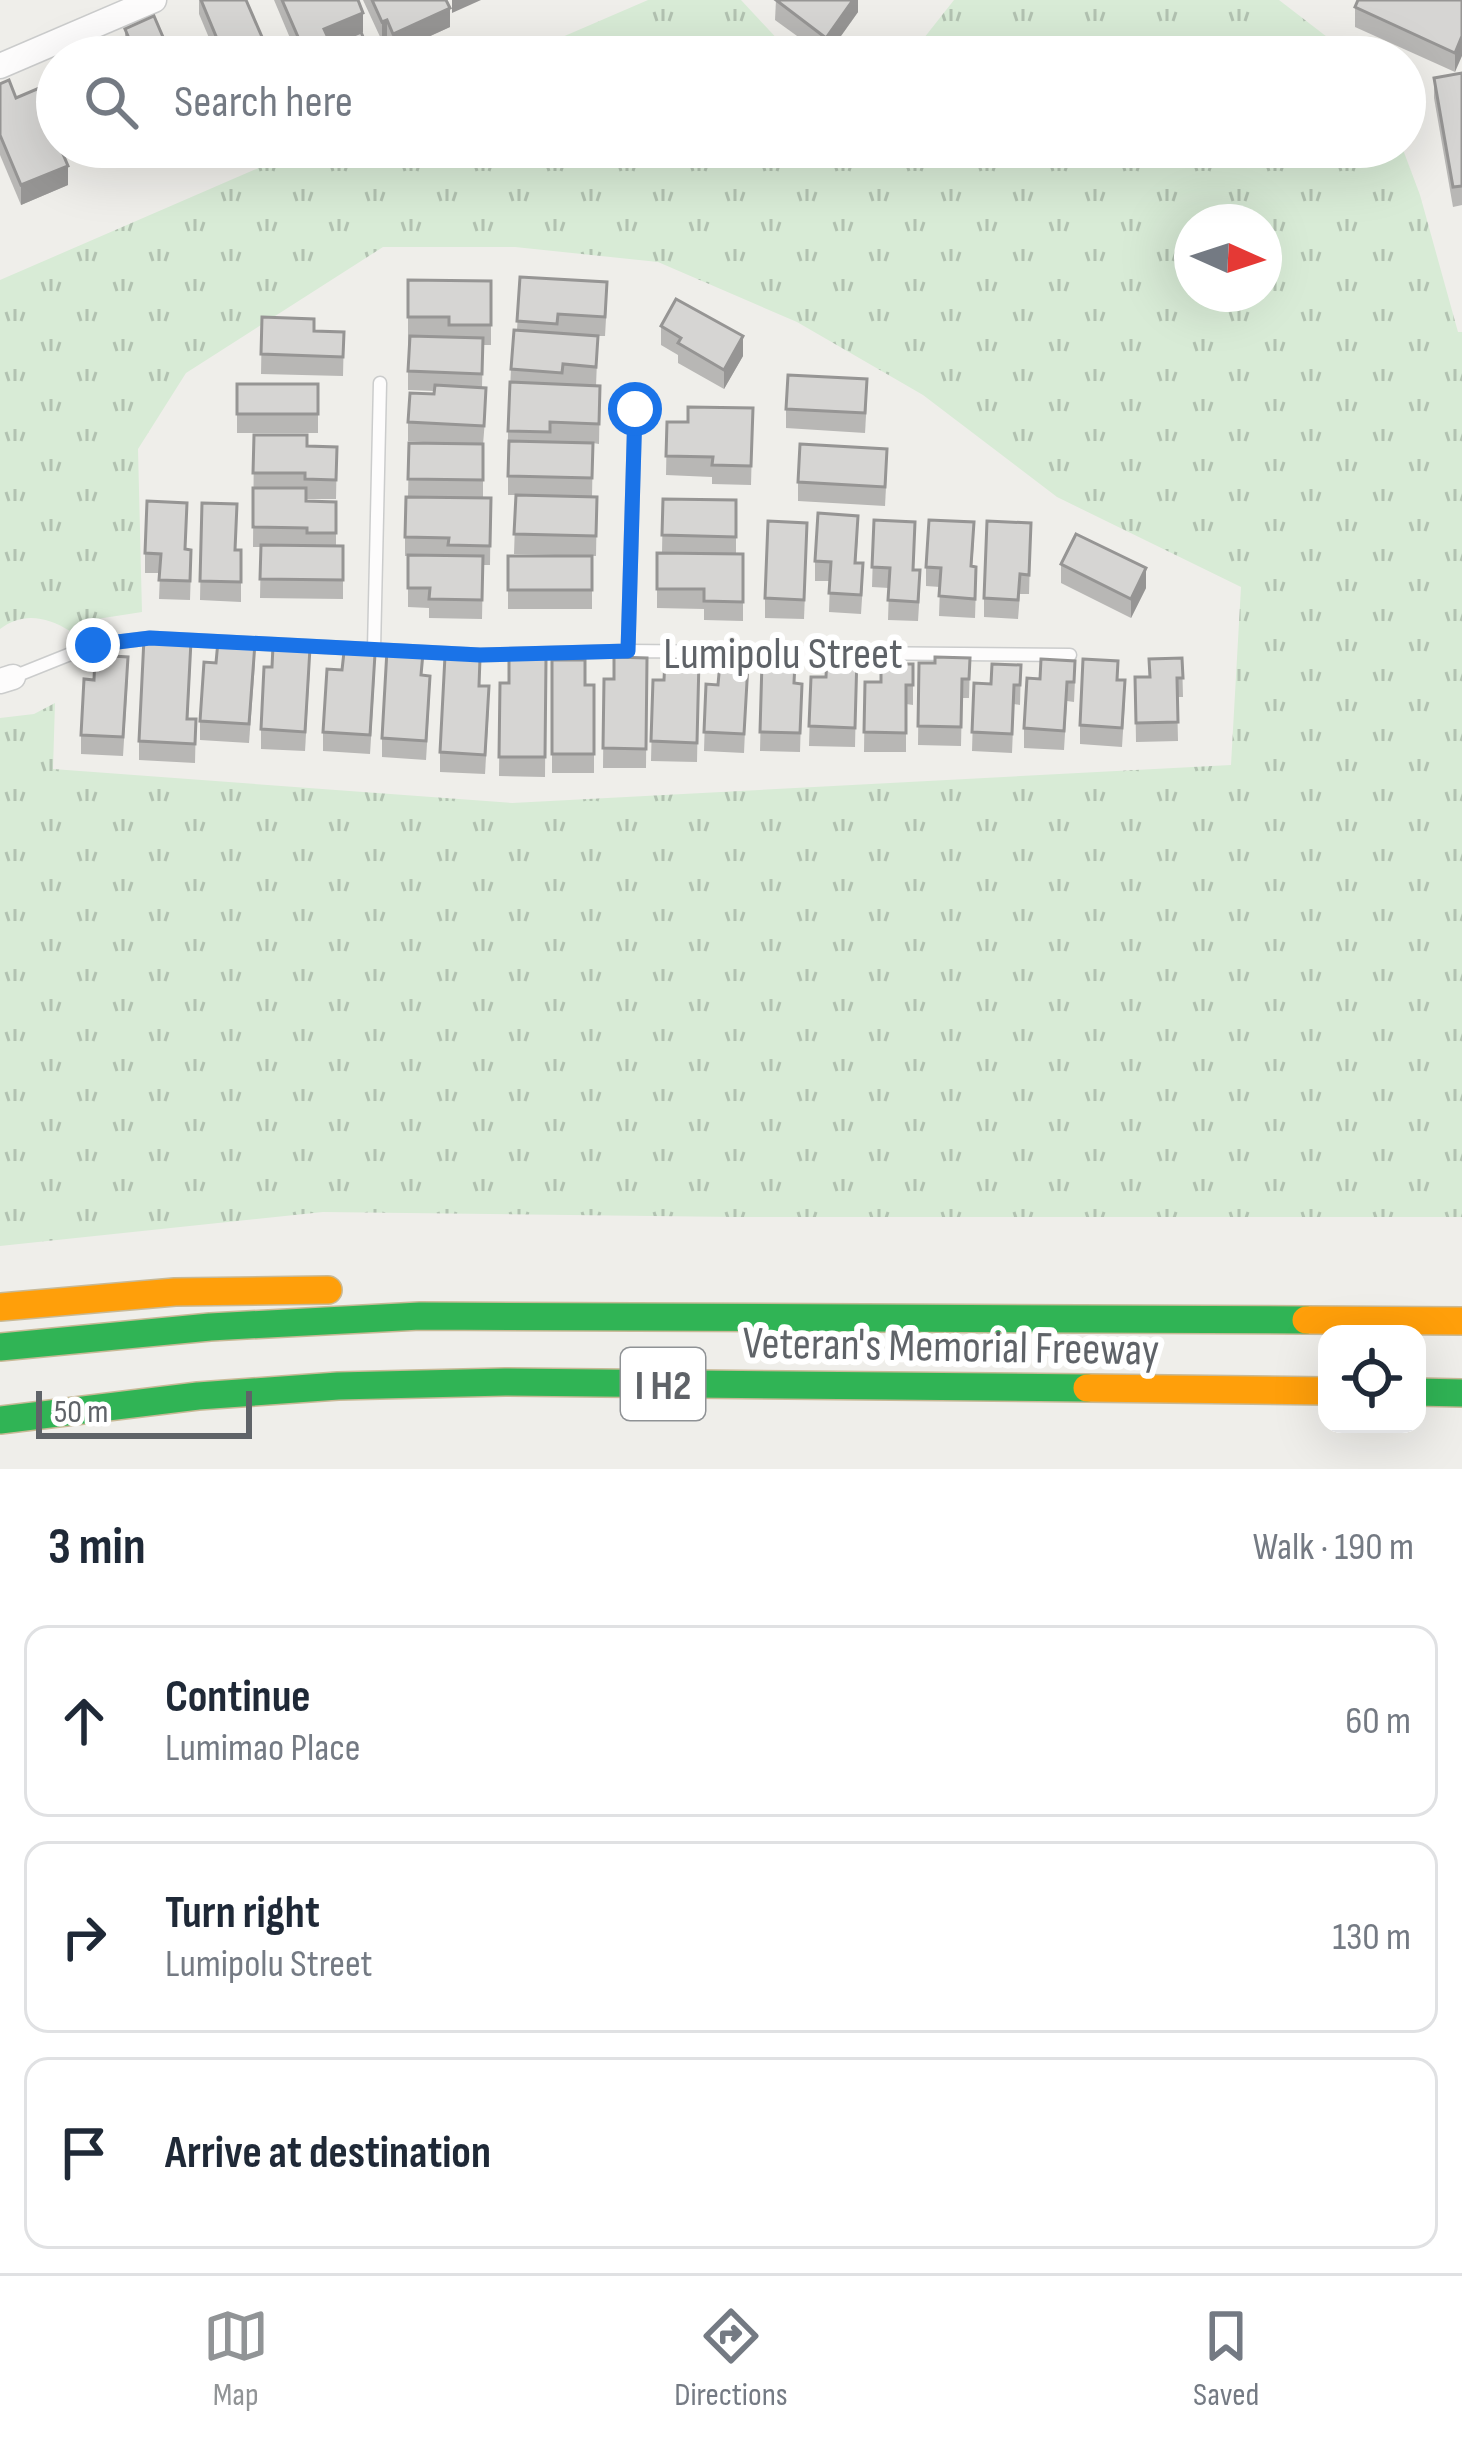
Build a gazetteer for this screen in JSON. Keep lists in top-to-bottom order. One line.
{"streets":{"highway":["Veteran's Memorial Freeway","I H2"],"lane":["Lumipolu Street"]},"crossings":[["Veteran's Memorial Freeway","I H2"]],"scale_bar":"50 m","north":"right","page":{"search":"Search here","scale":"50 m","heading":["3 min","Walk · 190 m"],"list":[["Continue","Lumimao Place","60 m"],["Turn right","Lumipolu Street","130 m"],"Arrive at destination"],"nav":["Map","Directions","Saved"]}}
